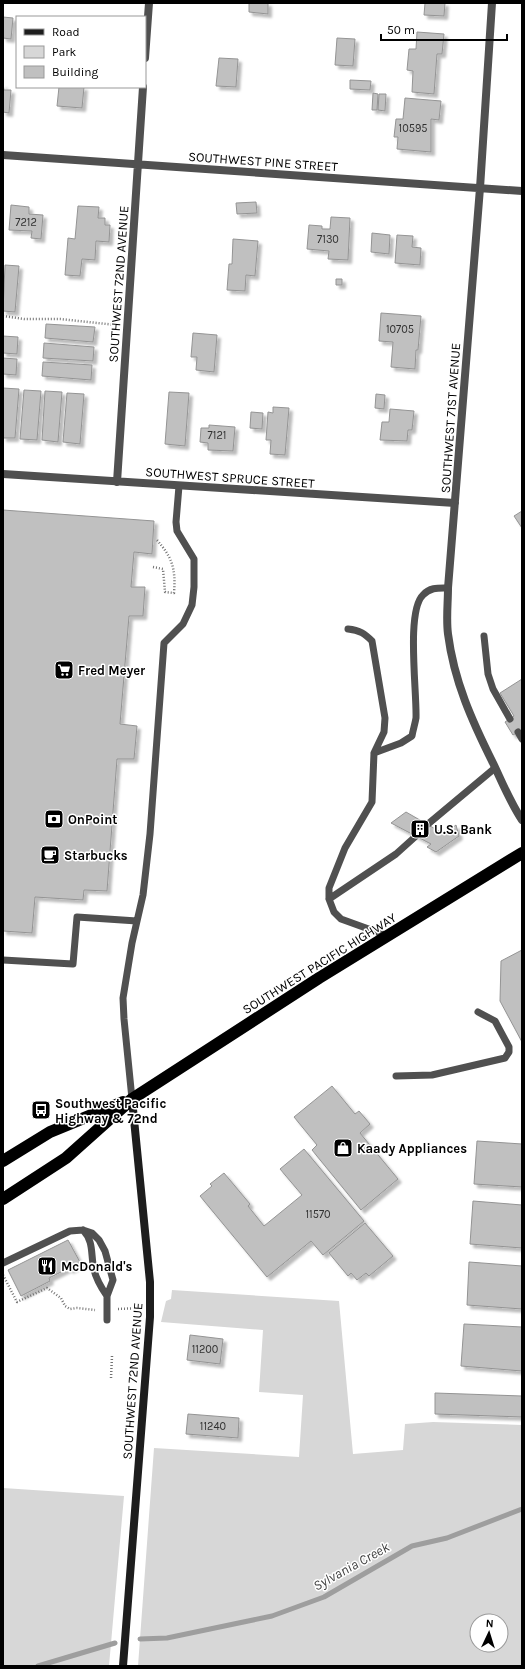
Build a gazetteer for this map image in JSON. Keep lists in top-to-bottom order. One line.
{"streets":{"highway":["SOUTHWEST PACIFIC HIGHWAY"],"main road":["SOUTHWEST 72ND AVENUE"],"street":["SOUTHWEST PINE STREET","SOUTHWEST 71ST AVENUE","SOUTHWEST SPRUCE STREET"]},"crossings":[["SOUTHWEST PINE STREET","SOUTHWEST 72ND AVENUE"],["SOUTHWEST PINE STREET","SOUTHWEST 71ST AVENUE"],["SOUTHWEST 72ND AVENUE","SOUTHWEST SPRUCE STREET"],["SOUTHWEST 72ND AVENUE","SOUTHWEST PACIFIC HIGHWAY"],["SOUTHWEST 71ST AVENUE","SOUTHWEST SPRUCE STREET"]],"water":["Sylvania Creek"],"places":{"supermarket":["Fred Meyer"],"bank":["OnPoint"],"building":["U.S. Bank"],"cafe":["Starbucks"],"bus stop":["Southwest Pacific Highway & 72nd"],"shop":["Kaady Appliances"],"restaurant":["McDonald's"]},"house_numbers":["10595","7212","7130","10705","7121","11570","11200","11240"],"legend":["Road","Park","Building"],"scale_bar":"50 m","north":"top"}
